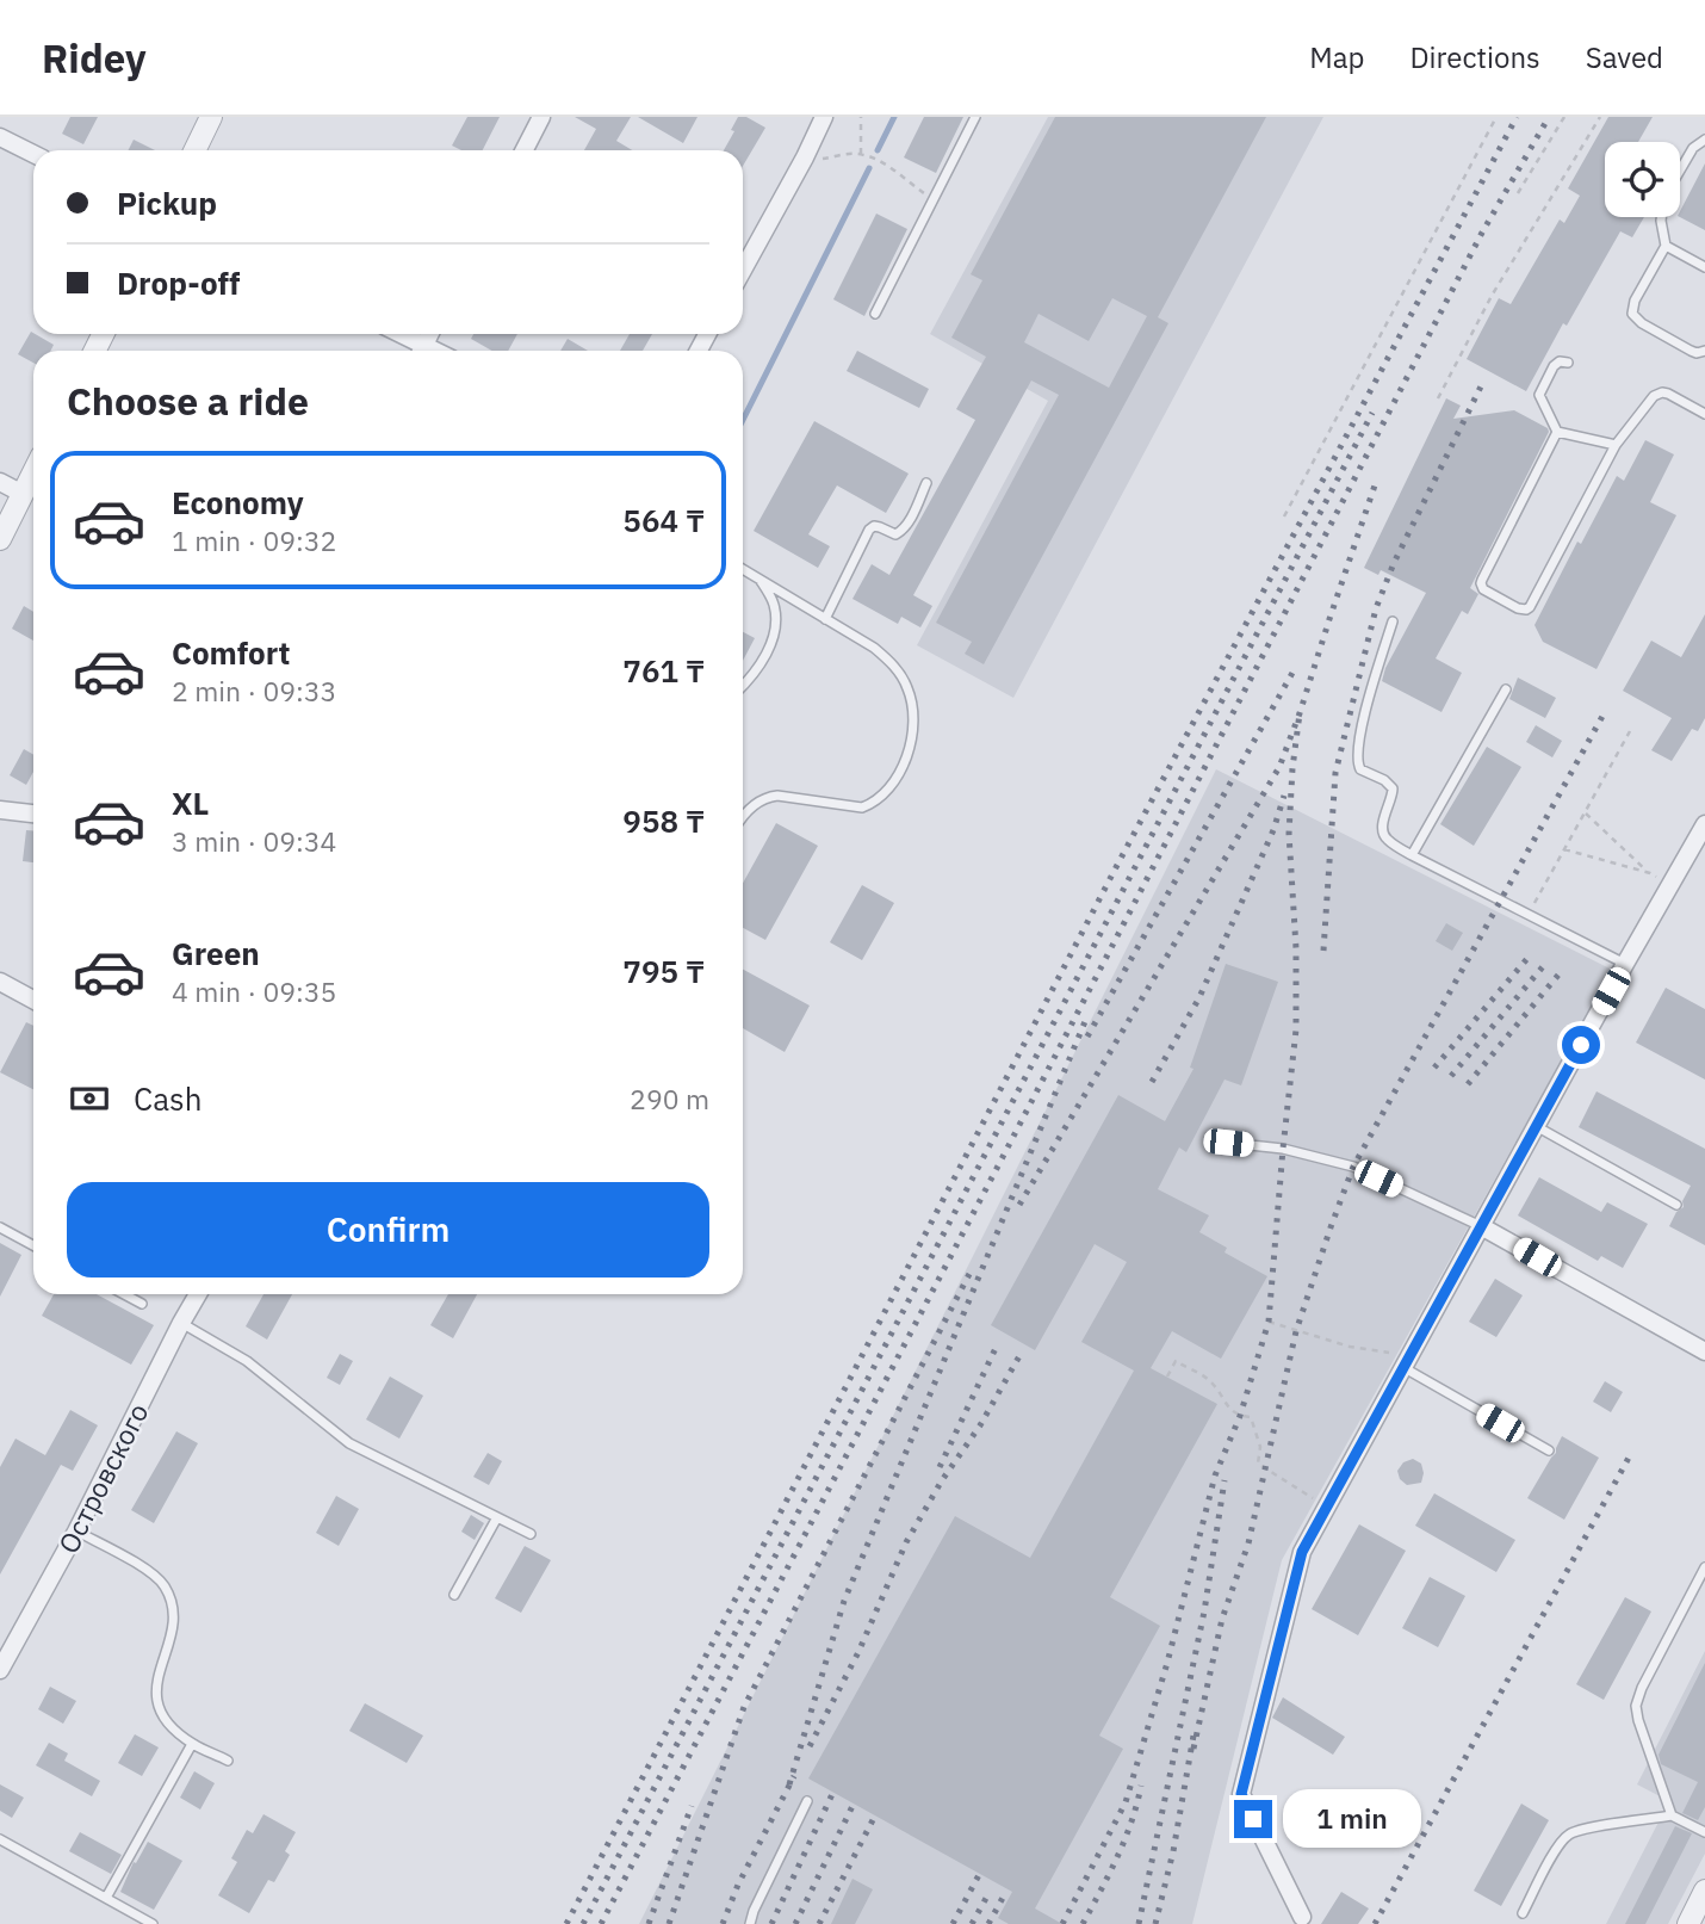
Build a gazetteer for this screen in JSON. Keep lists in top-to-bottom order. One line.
{"streets":{"street":["Островского"]},"page":{"header":"Ridey","nav":["Map","Directions","Saved"],"banner":["Pickup","Drop-off"],"heading":"Choose a ride","list":[{"name":"Economy","note":"1 min · 09:32","value":"564 ₸"},{"name":"Comfort","note":"2 min · 09:33","value":"761 ₸"},{"name":"XL","note":"3 min · 09:34","value":"958 ₸"},{"name":"Green","note":"4 min · 09:35","value":"795 ₸"}],"pay":["Cash","290 m"],"buttons":"Confirm","bubble":"1 min"}}
